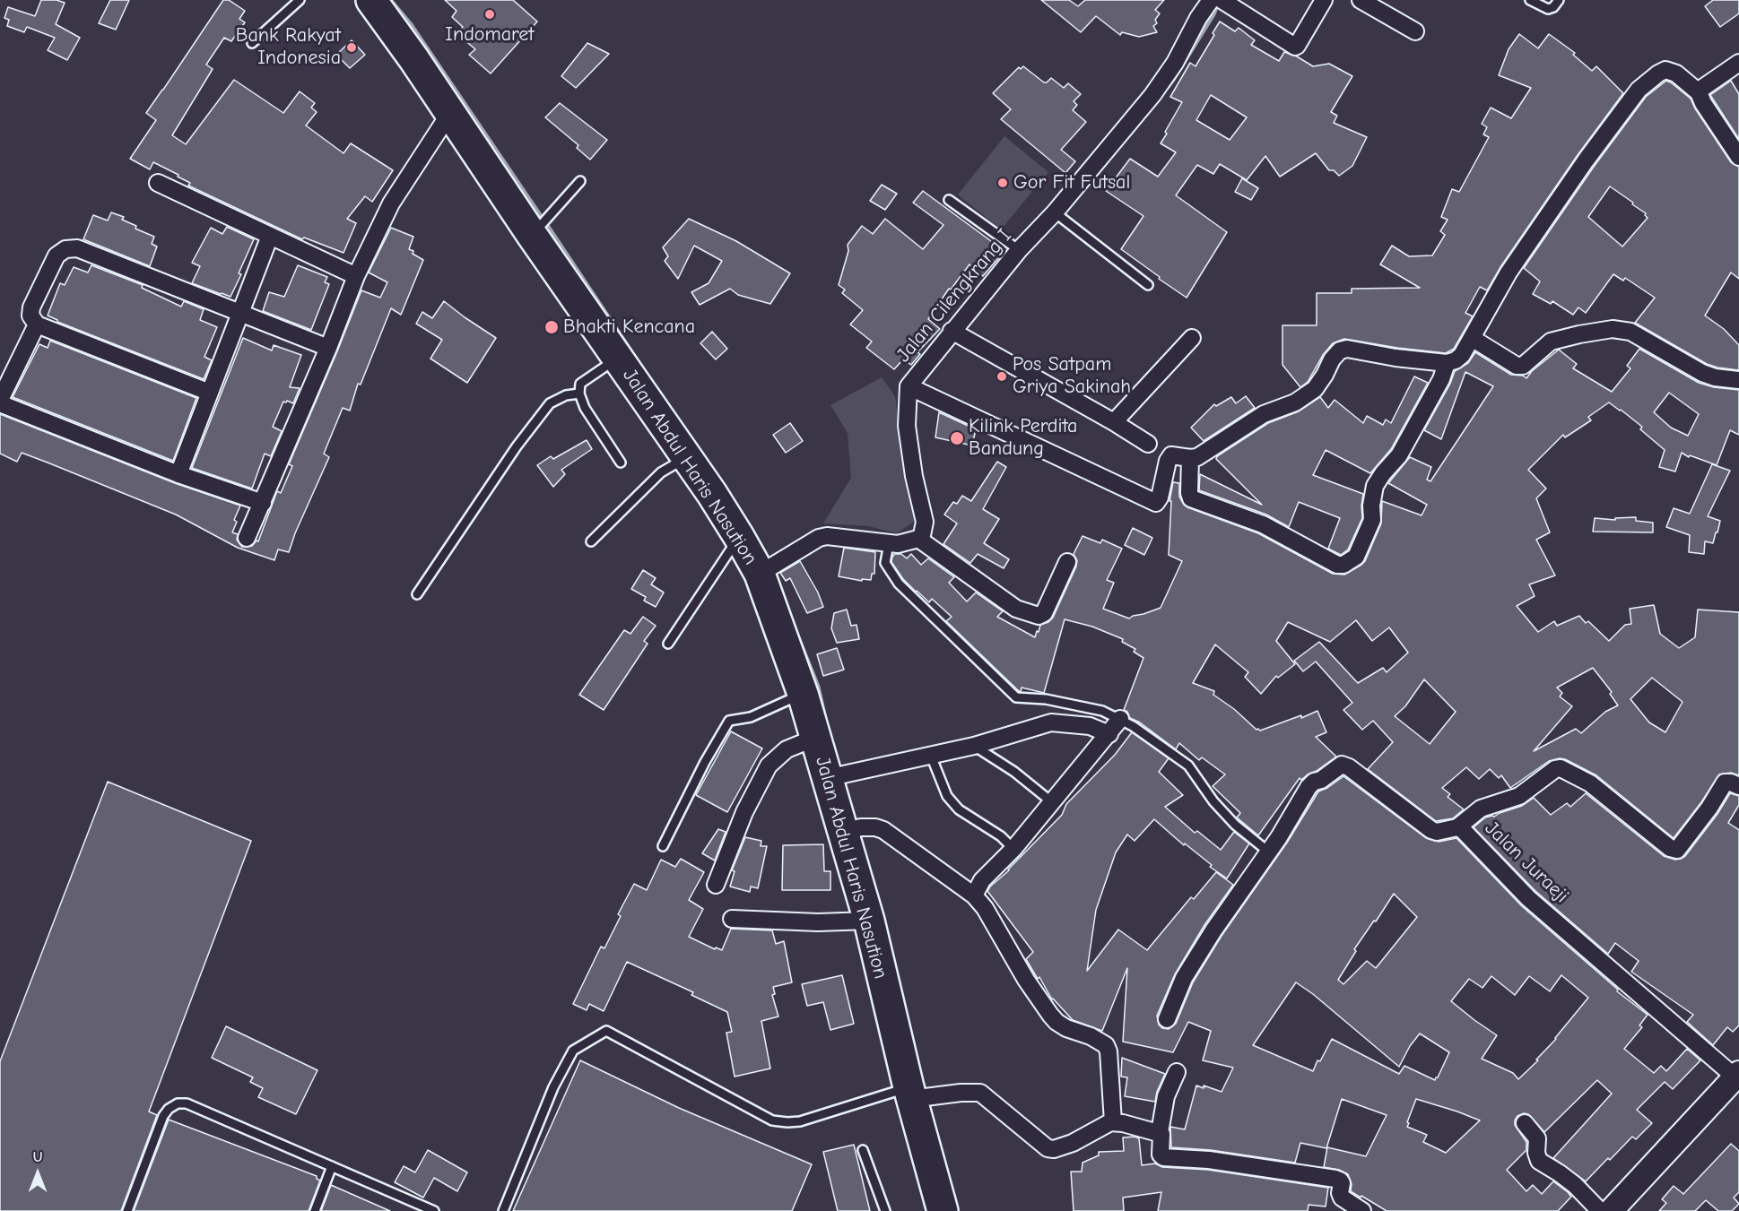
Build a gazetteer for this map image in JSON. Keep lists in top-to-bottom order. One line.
{"streets":{"highway":["Jalan Abdul Haris Nasution"],"street":["Jalan Cilengkrang I","Jalan Juraeji"]},"places":["Indomaret","Bank Rakyat Indonesia","Gor Fit Futsal","Bhakti Kencana","Pos Satpam Griya Sakinah","Kilink Perdita Bandung"],"north":"top"}
